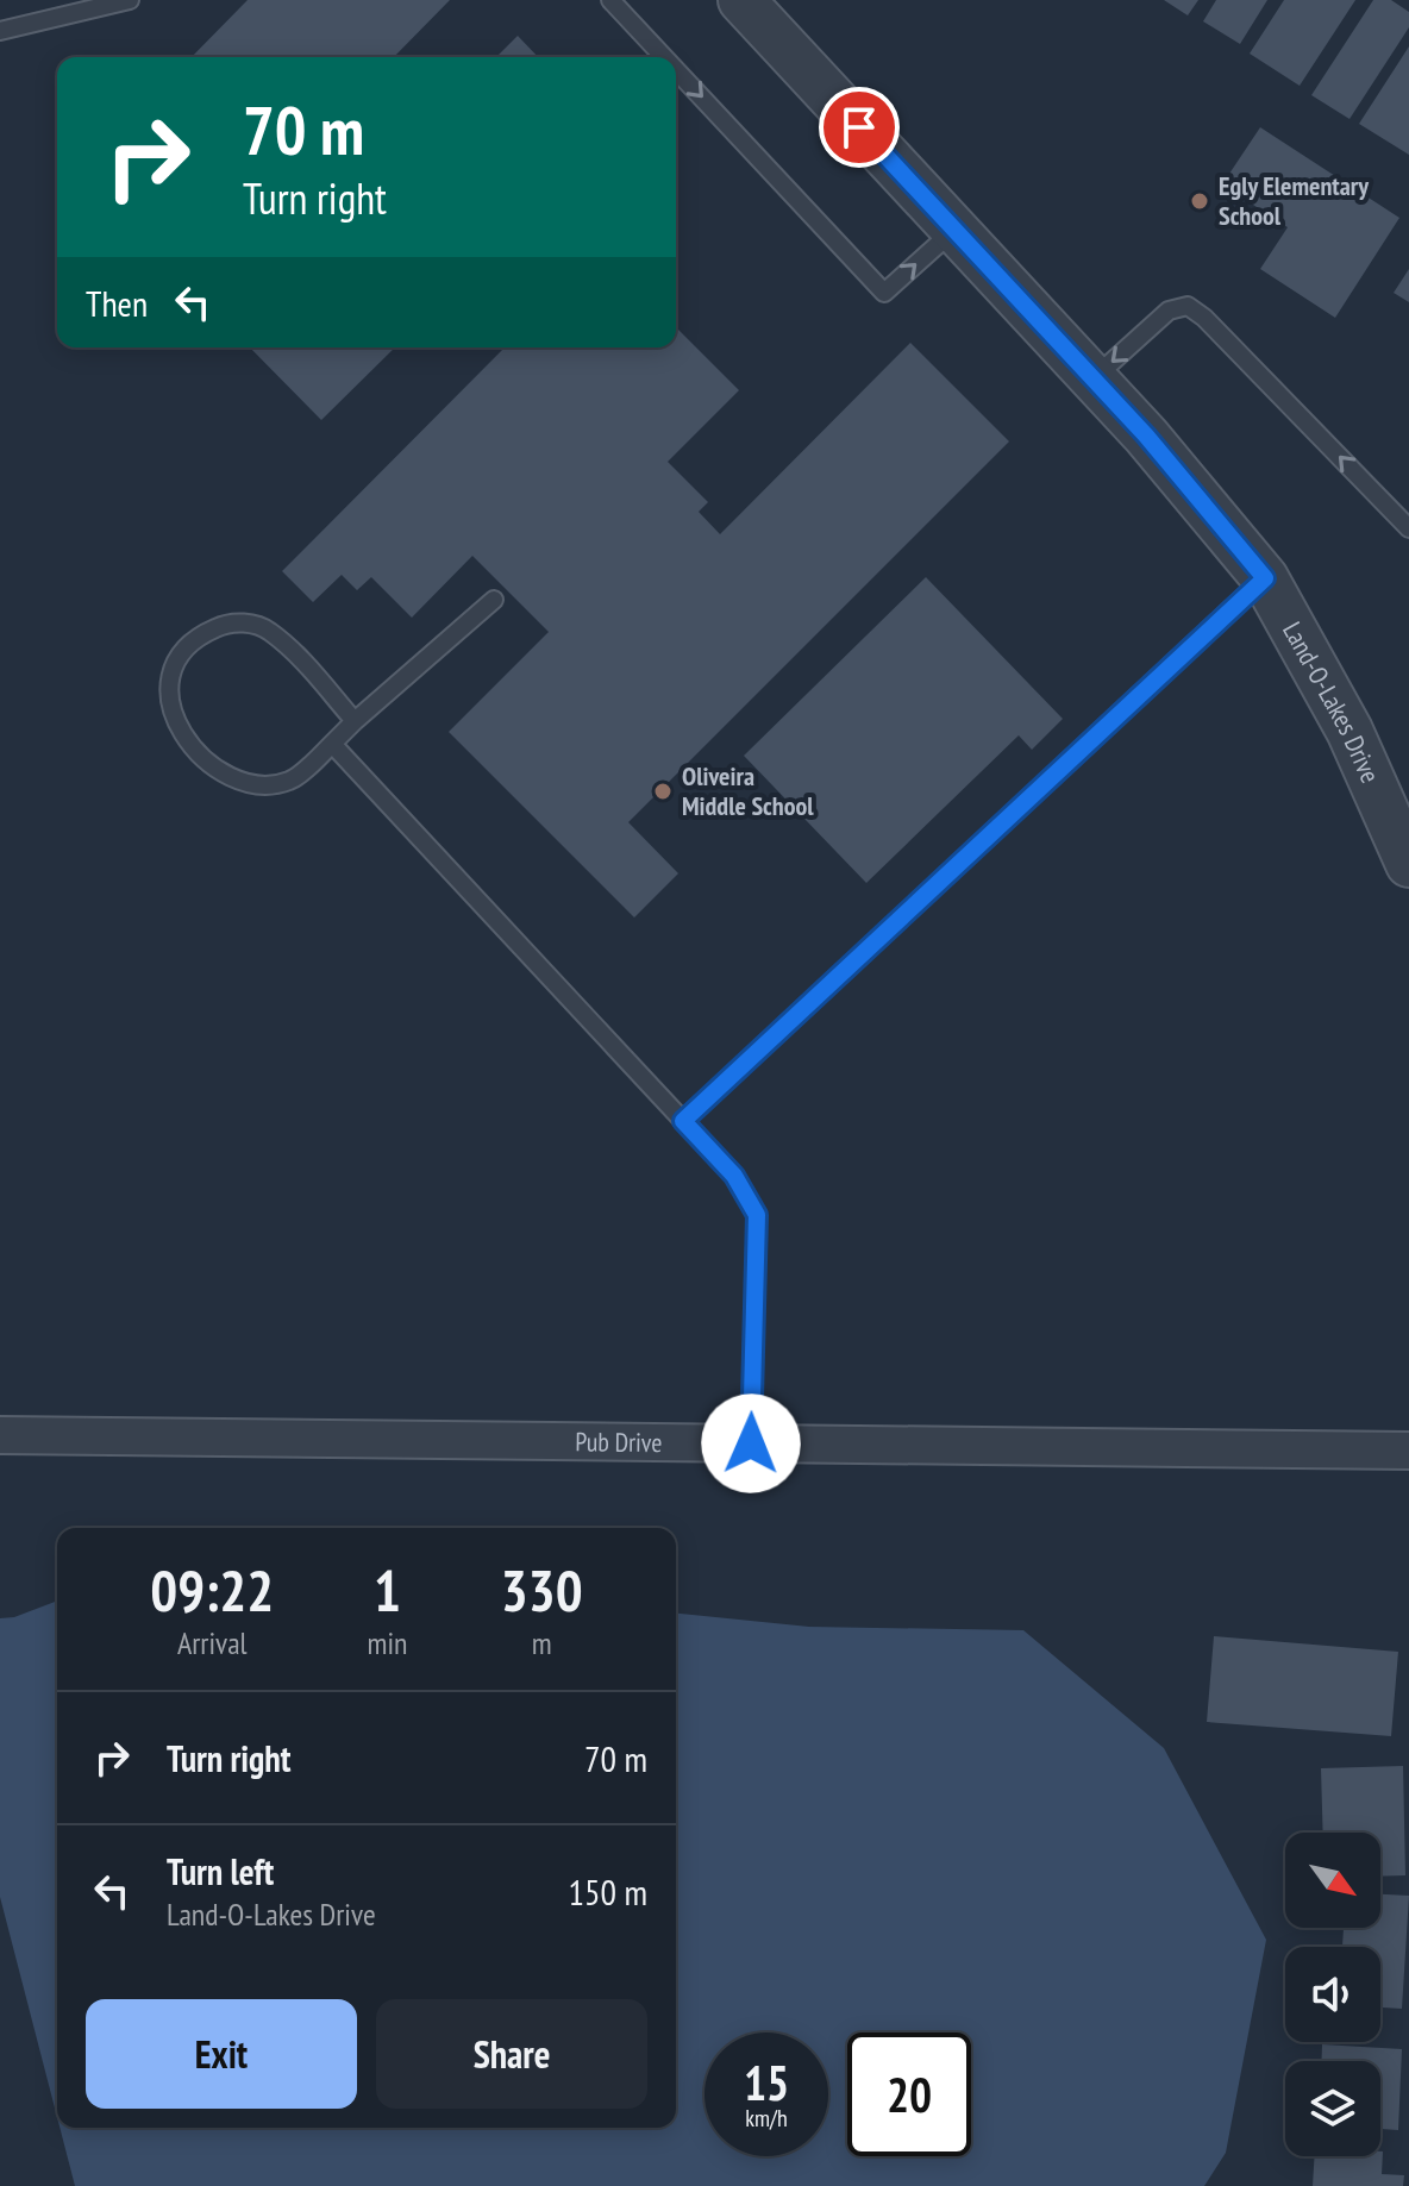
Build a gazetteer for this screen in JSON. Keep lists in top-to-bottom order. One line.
{"streets":{"street":["Land-O-Lakes Drive","Pub Drive"]},"places":["Egly Elementary School","Oliveira Middle School"],"north":"bottom right","page":{"turn":["70 m","Turn right"],"then":"Then","eta":["09:22","Arrival","1","min","330","m"],"list":[{"name":"Turn right","value":"70 m"},{"name":"Turn left","note":"Land-O-Lakes Drive","value":"150 m"}],"buttons":["Exit","Share"],"speed":"15 km/h","limit":"20"}}
